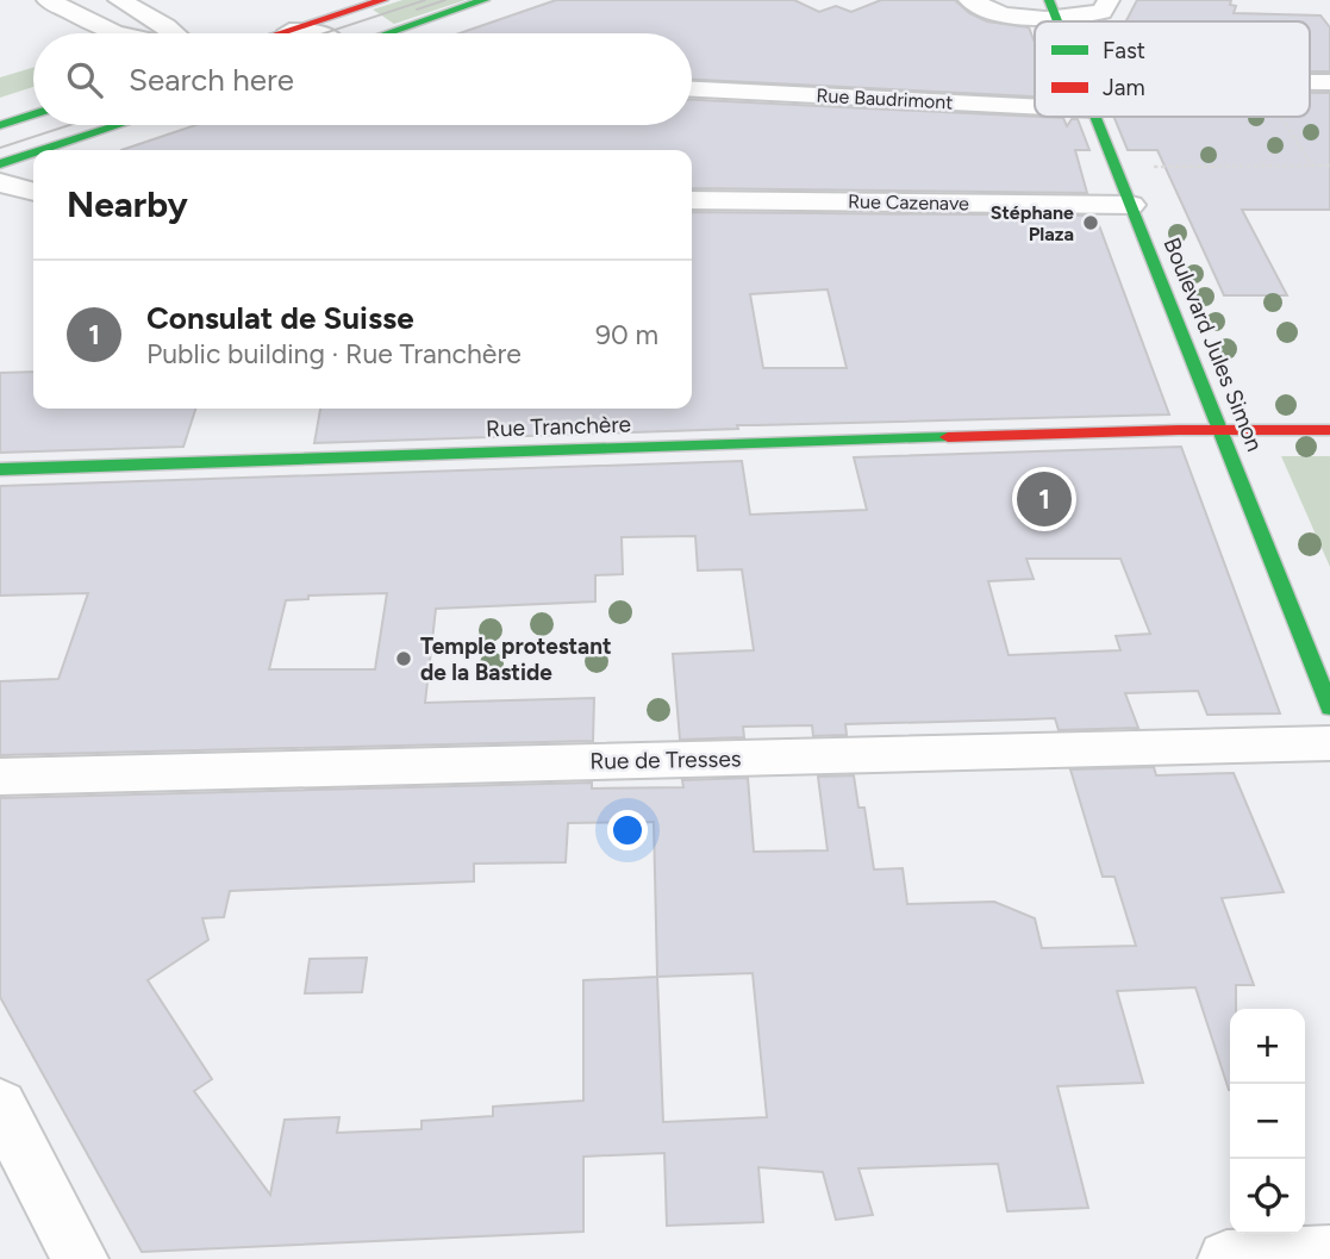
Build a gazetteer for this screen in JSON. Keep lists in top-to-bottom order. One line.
{"streets":{"street":["Rue Baudrimont","Rue Cazenave","Boulevard Jules Simon","Rue Tranchère","Rue de Tresses"]},"crossings":[["Rue Cazenave","Boulevard Jules Simon"],["Boulevard Jules Simon","Rue Tranchère"]],"places":["Stéphane Plaza","Temple protestant de la Bastide"],"legend":["Fast","Jam"],"page":{"search":"Search here","heading":"Nearby","list":[{"mark":"1","name":"Consulat de Suisse","note":"Public building · Rue Tranchère","value":"90 m"}],"pins":"1","map_buttons":["+","−"]}}
